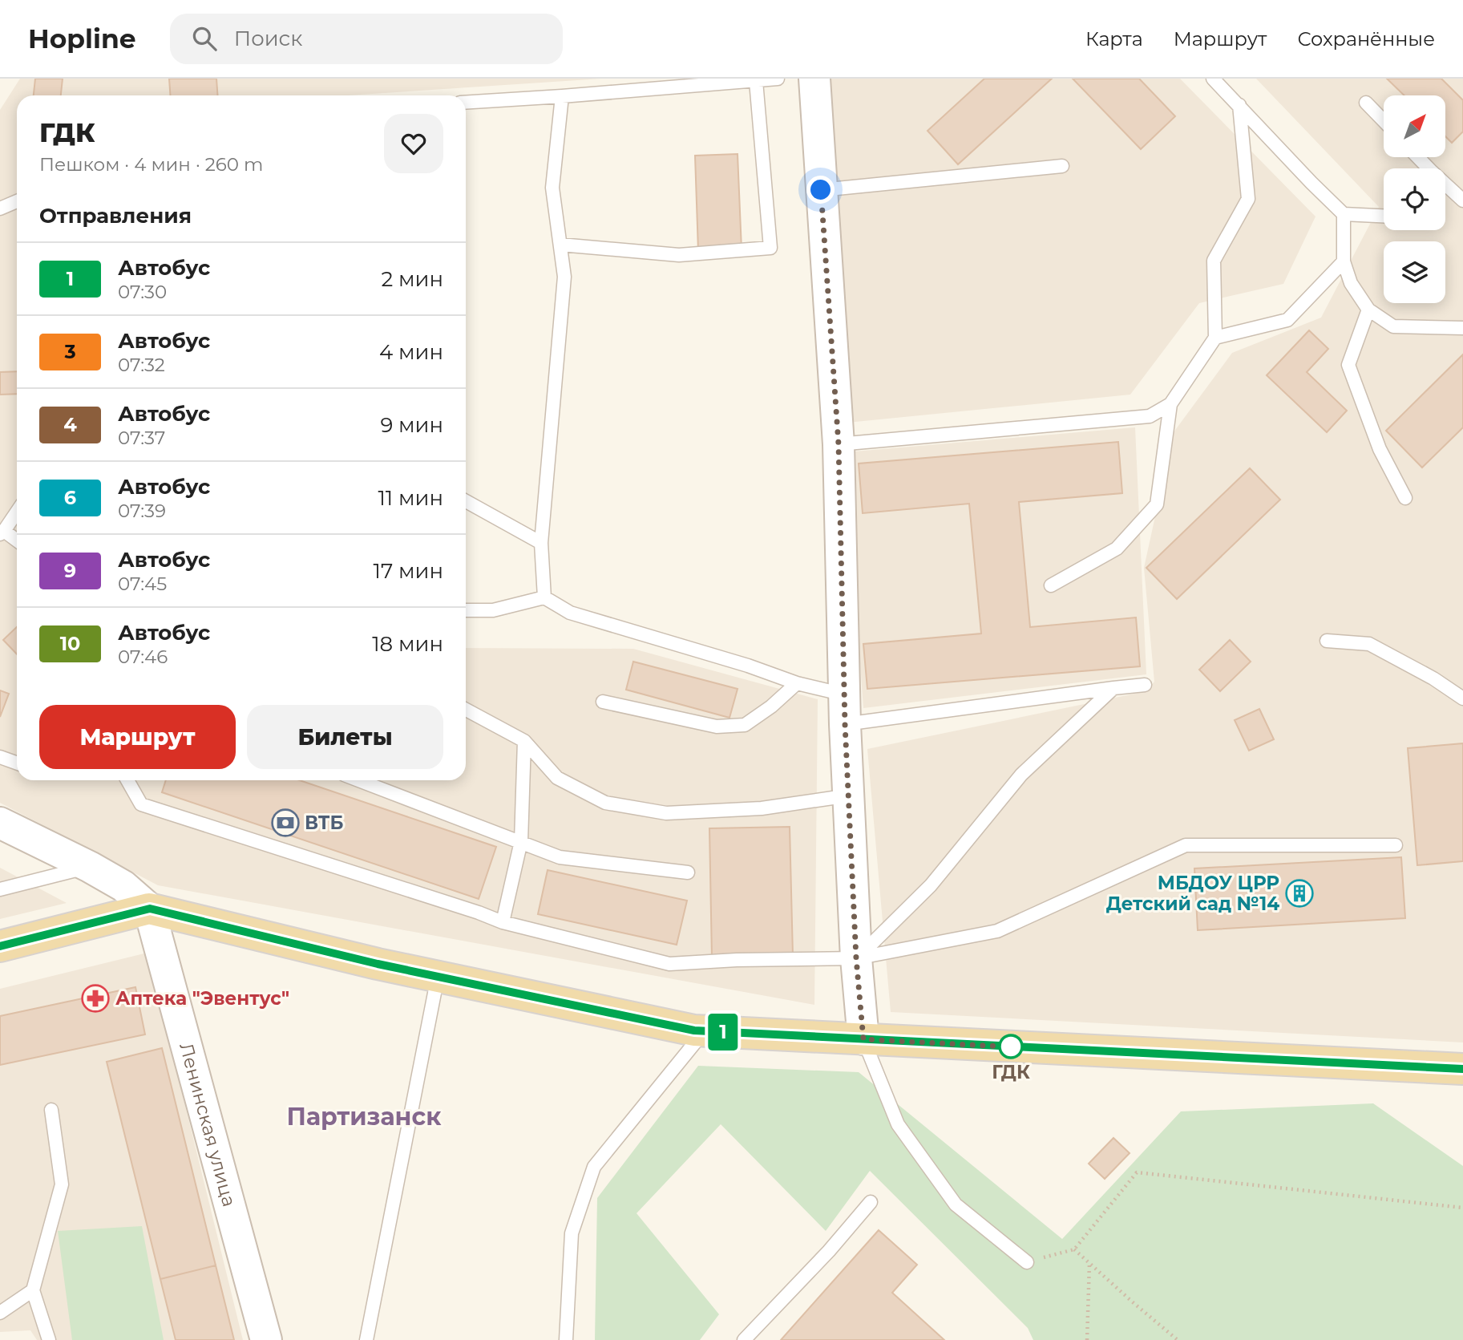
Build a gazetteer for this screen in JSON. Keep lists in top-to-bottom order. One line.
{"streets":{"street":["Ленинская улица"]},"districts":["Партизанск"],"places":{"bank":["ВТБ"],"building":["МБДОУ ЦРР Детский сад №14"],"pharmacy":["Аптека \"Эвентус\""],"other":["ГДК"]},"lines":["bus line 1"],"north":"top right","page":{"header":"Hopline","search":"Поиск","nav":["Карта","Маршрут","Сохранённые"],"on_map":"1","heading":[["ГДК","Пешком · 4 мин · 260 m"],"Отправления"],"list":[{"mark":"1","name":"Автобус","note":"07:30","value":"2 мин"},{"mark":"3","name":"Автобус","note":"07:32","value":"4 мин"},{"mark":"4","name":"Автобус","note":"07:37","value":"9 мин"},{"mark":"6","name":"Автобус","note":"07:39","value":"11 мин"},{"mark":"9","name":"Автобус","note":"07:45","value":"17 мин"},{"mark":"10","name":"Автобус","note":"07:46","value":"18 мин"}],"buttons":["Маршрут","Билеты"]}}
